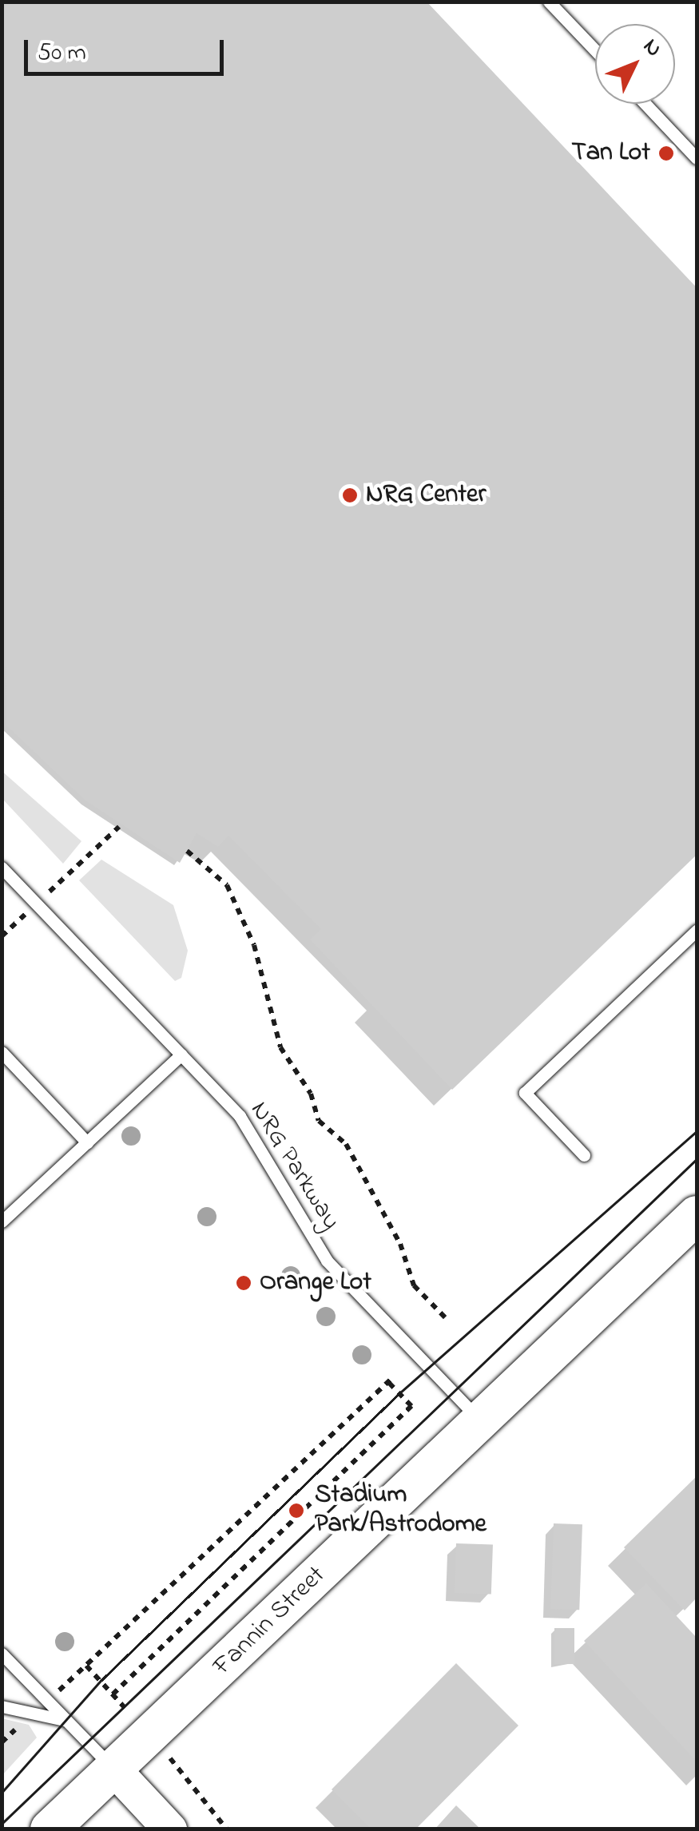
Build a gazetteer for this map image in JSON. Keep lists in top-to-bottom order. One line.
{"streets":{"main road":["Fannin Street"],"lane":["NRG Parkway"]},"crossings":[["NRG Parkway","Fannin Street"]],"places":["Tan Lot","NRG Center","Orange Lot","Stadium Park/Astrodome"],"scale_bar":"50 m","north":"top right"}
